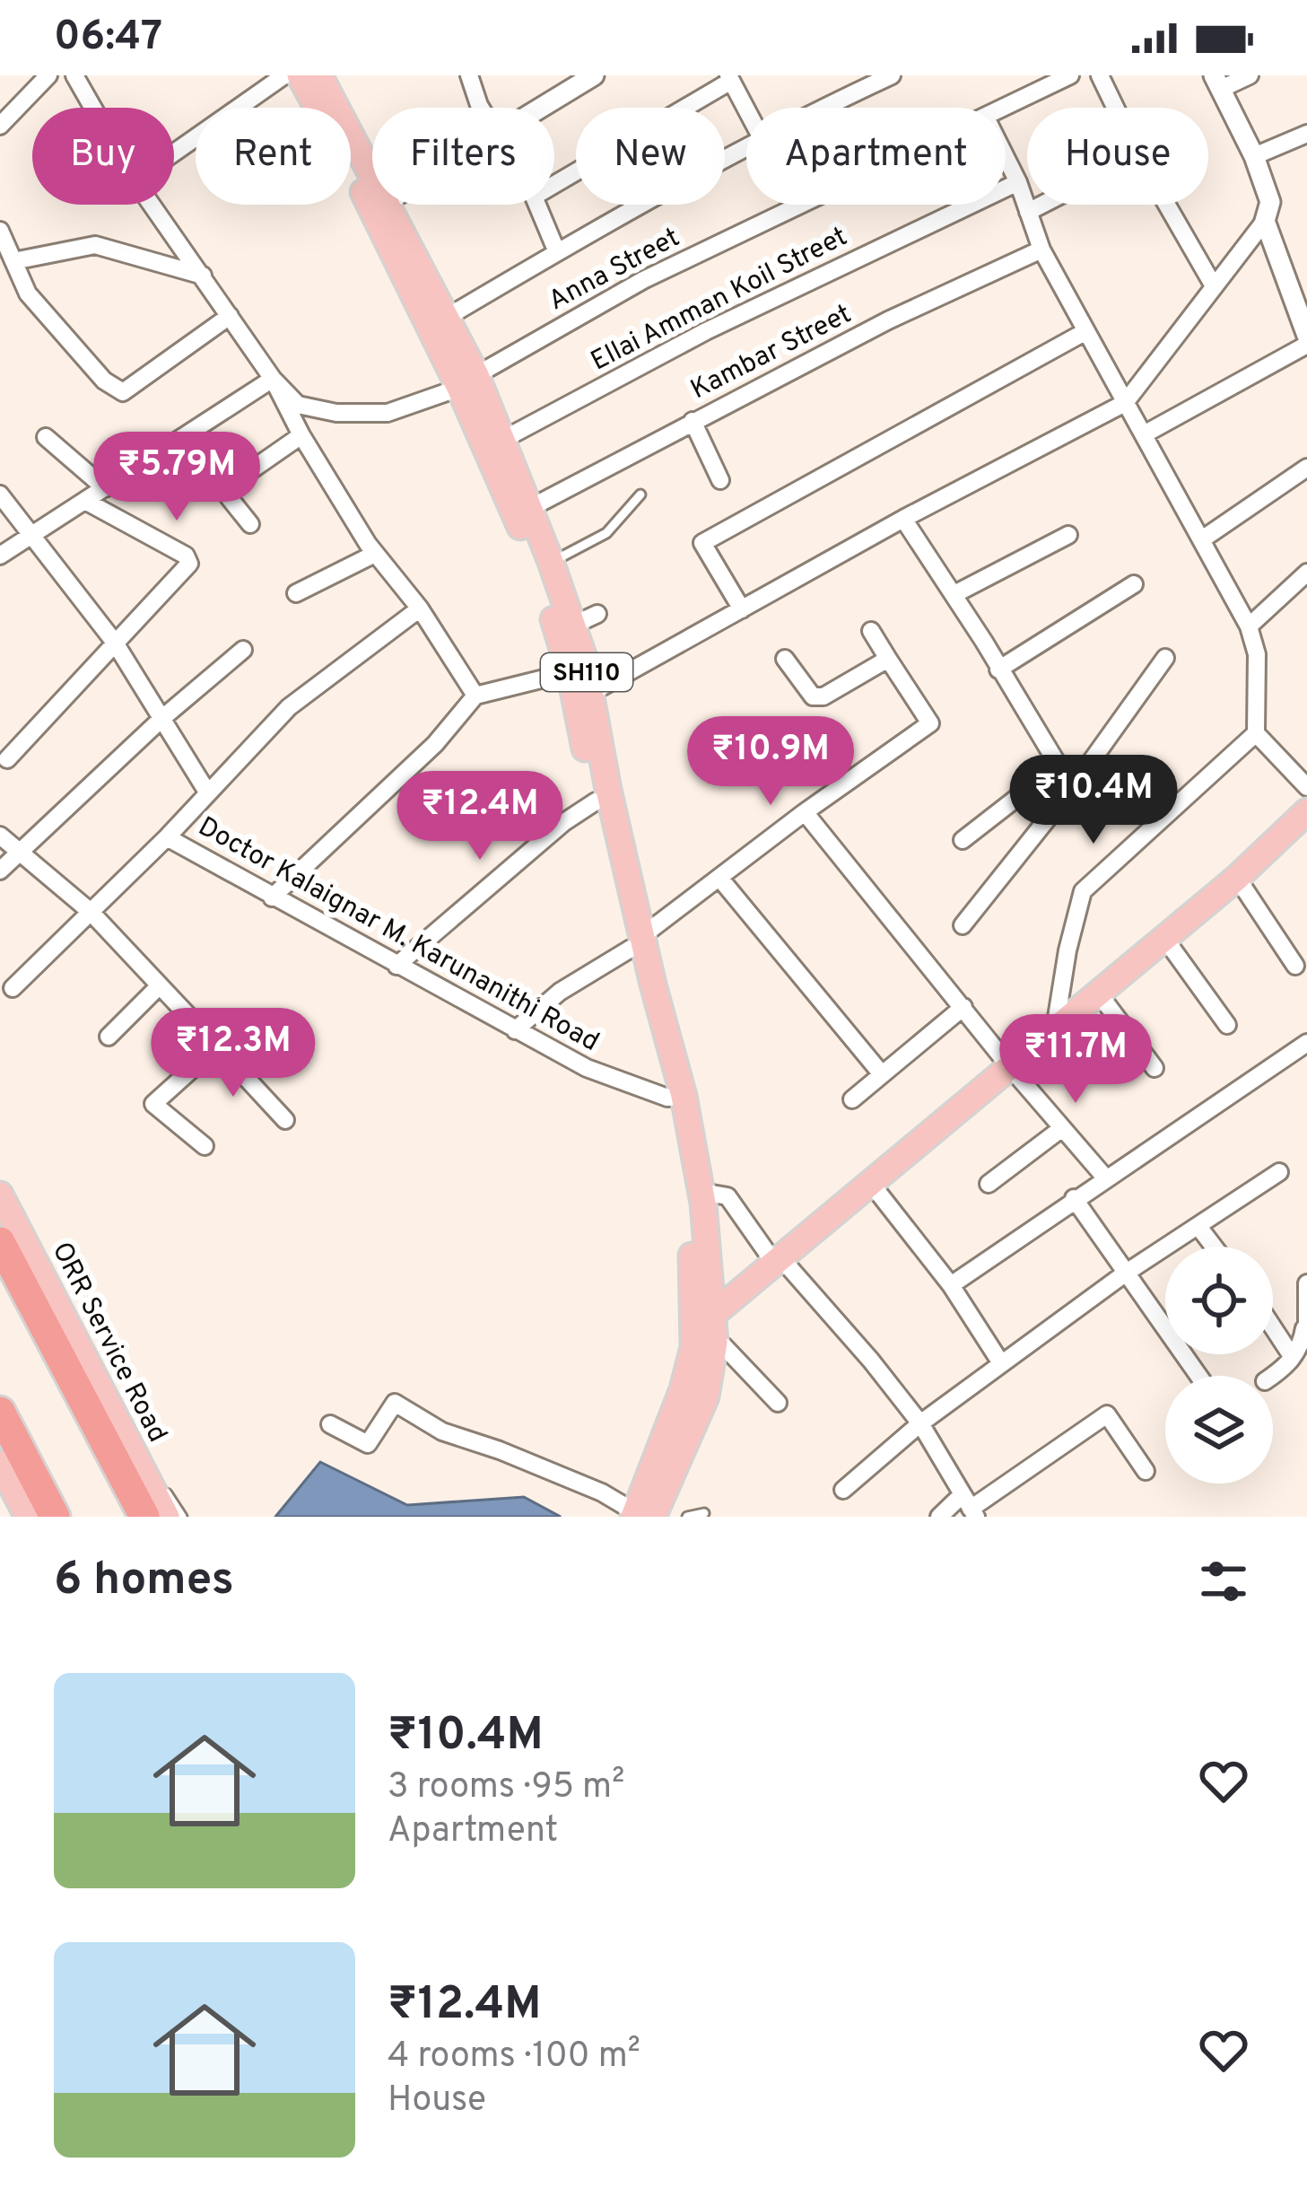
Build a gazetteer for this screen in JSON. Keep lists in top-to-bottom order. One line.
{"streets":{"main road":["SH110","ORR Service Road"],"street":["Anna Street","Ellai Amman Koil Street","Kambar Street","Doctor Kalaignar M. Karunanithi Road"]},"crossings":[["Anna Street","SH110"],["Ellai Amman Koil Street","SH110"],["Kambar Street","SH110"],["SH110","Doctor Kalaignar M. Karunanithi Road"]],"page":{"status":"06:47","chip":["Buy","Rent","Filters","New","Apartment","House"],"price":["₹5.79M","₹10.9M","₹10.4M","₹12.4M","₹12.3M","₹11.7M"],"heading":"6 homes","list":[{"name":"₹10.4M","note":"3 rooms · 95 m² · Apartment"},{"name":"₹12.4M","note":"4 rooms · 100 m² · House"}]}}
